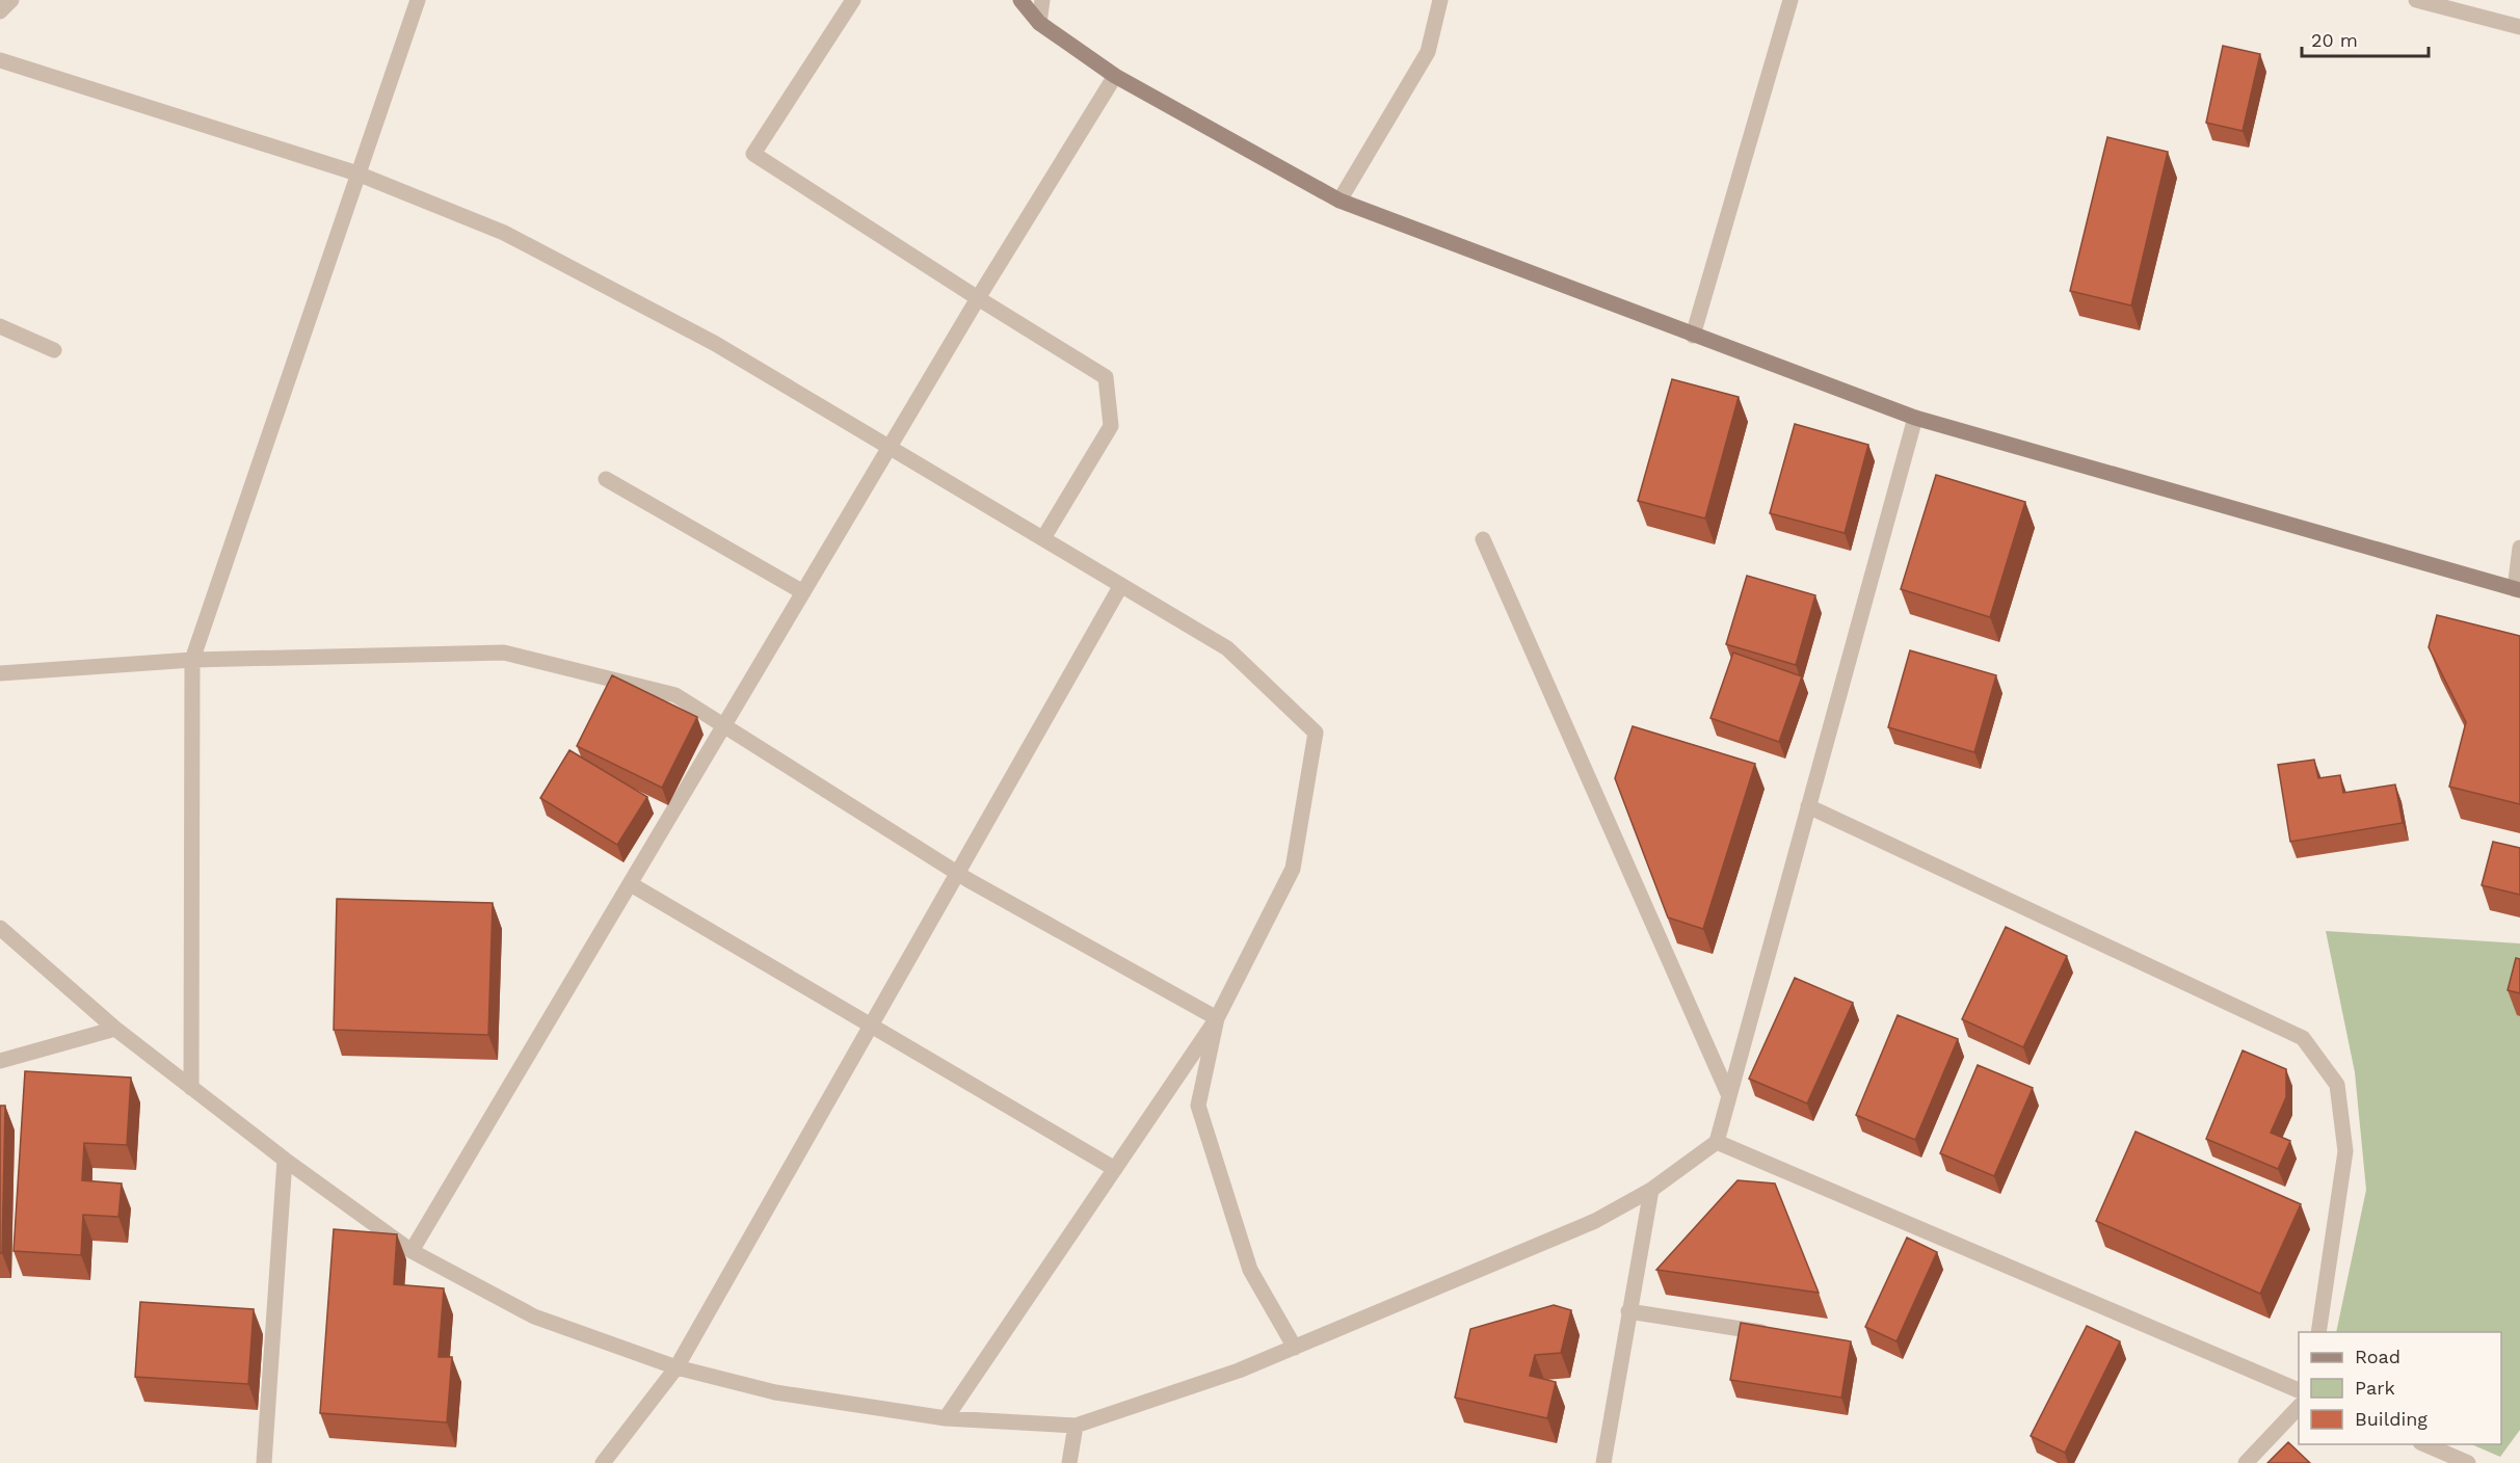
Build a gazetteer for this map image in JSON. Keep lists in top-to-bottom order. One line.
{"legend":["Road","Park","Building"],"scale_bar":"20 m"}
